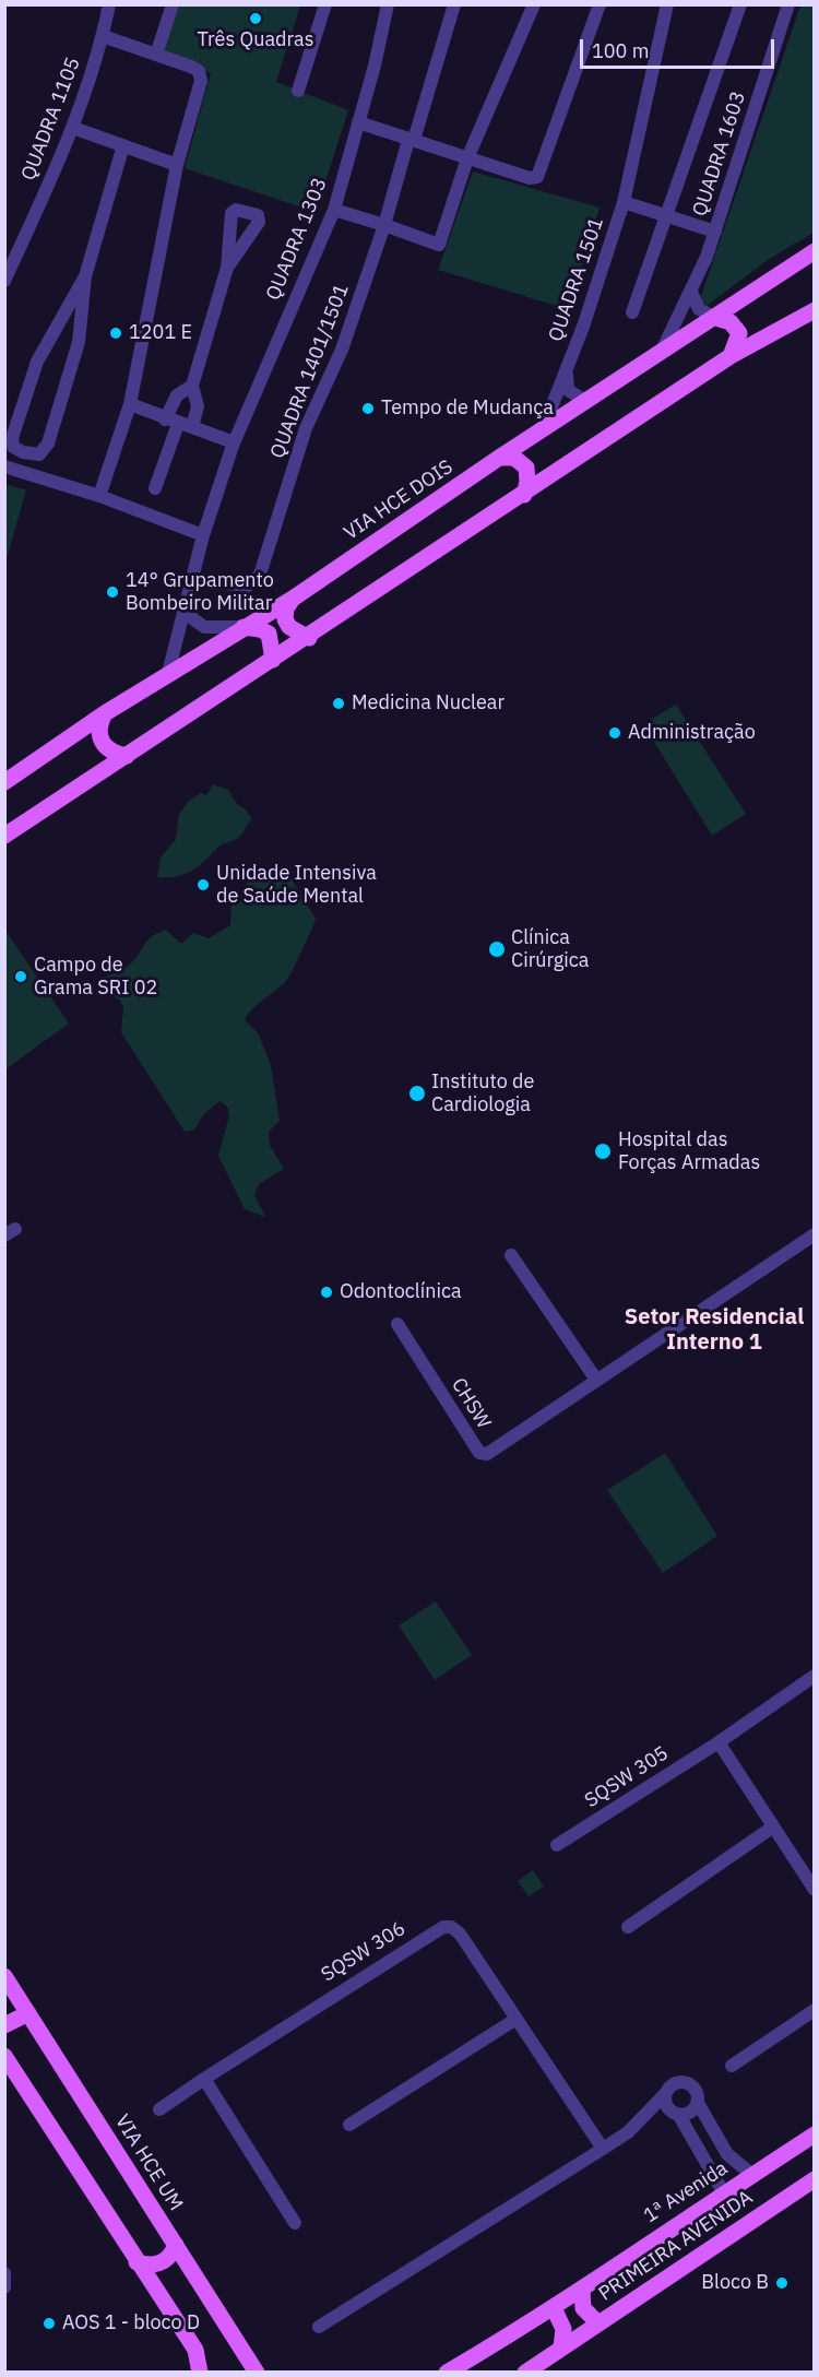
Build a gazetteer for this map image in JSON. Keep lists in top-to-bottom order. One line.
{"streets":{"main road":["VIA HCE DOIS","VIA HCE UM","1ª Avenida","PRIMEIRA AVENIDA"],"street":["QUADRA 1105","QUADRA 1603","QUADRA 1303","QUADRA 1501","QUADRA 1401/1501","CHSW","SQSW 305","SQSW 306"]},"crossings":[["QUADRA 1603","QUADRA 1501"],["QUADRA 1303","QUADRA 1401/1501"],["QUADRA 1303","VIA HCE DOIS"],["QUADRA 1501","VIA HCE DOIS"],["1ª Avenida","PRIMEIRA AVENIDA"]],"districts":["Setor Residencial Interno 1"],"places":["Três Quadras","1201 E","Tempo de Mudança","14° Grupamento Bombeiro Militar","Medicina Nuclear","Administração","Unidade Intensiva de Saúde Mental","Clínica Cirúrgica","Campo de Grama SRI 02","Instituto de Cardiologia","Hospital das Forças Armadas","Odontoclínica","Bloco B","AOS 1 - bloco D"],"scale_bar":"100 m"}
